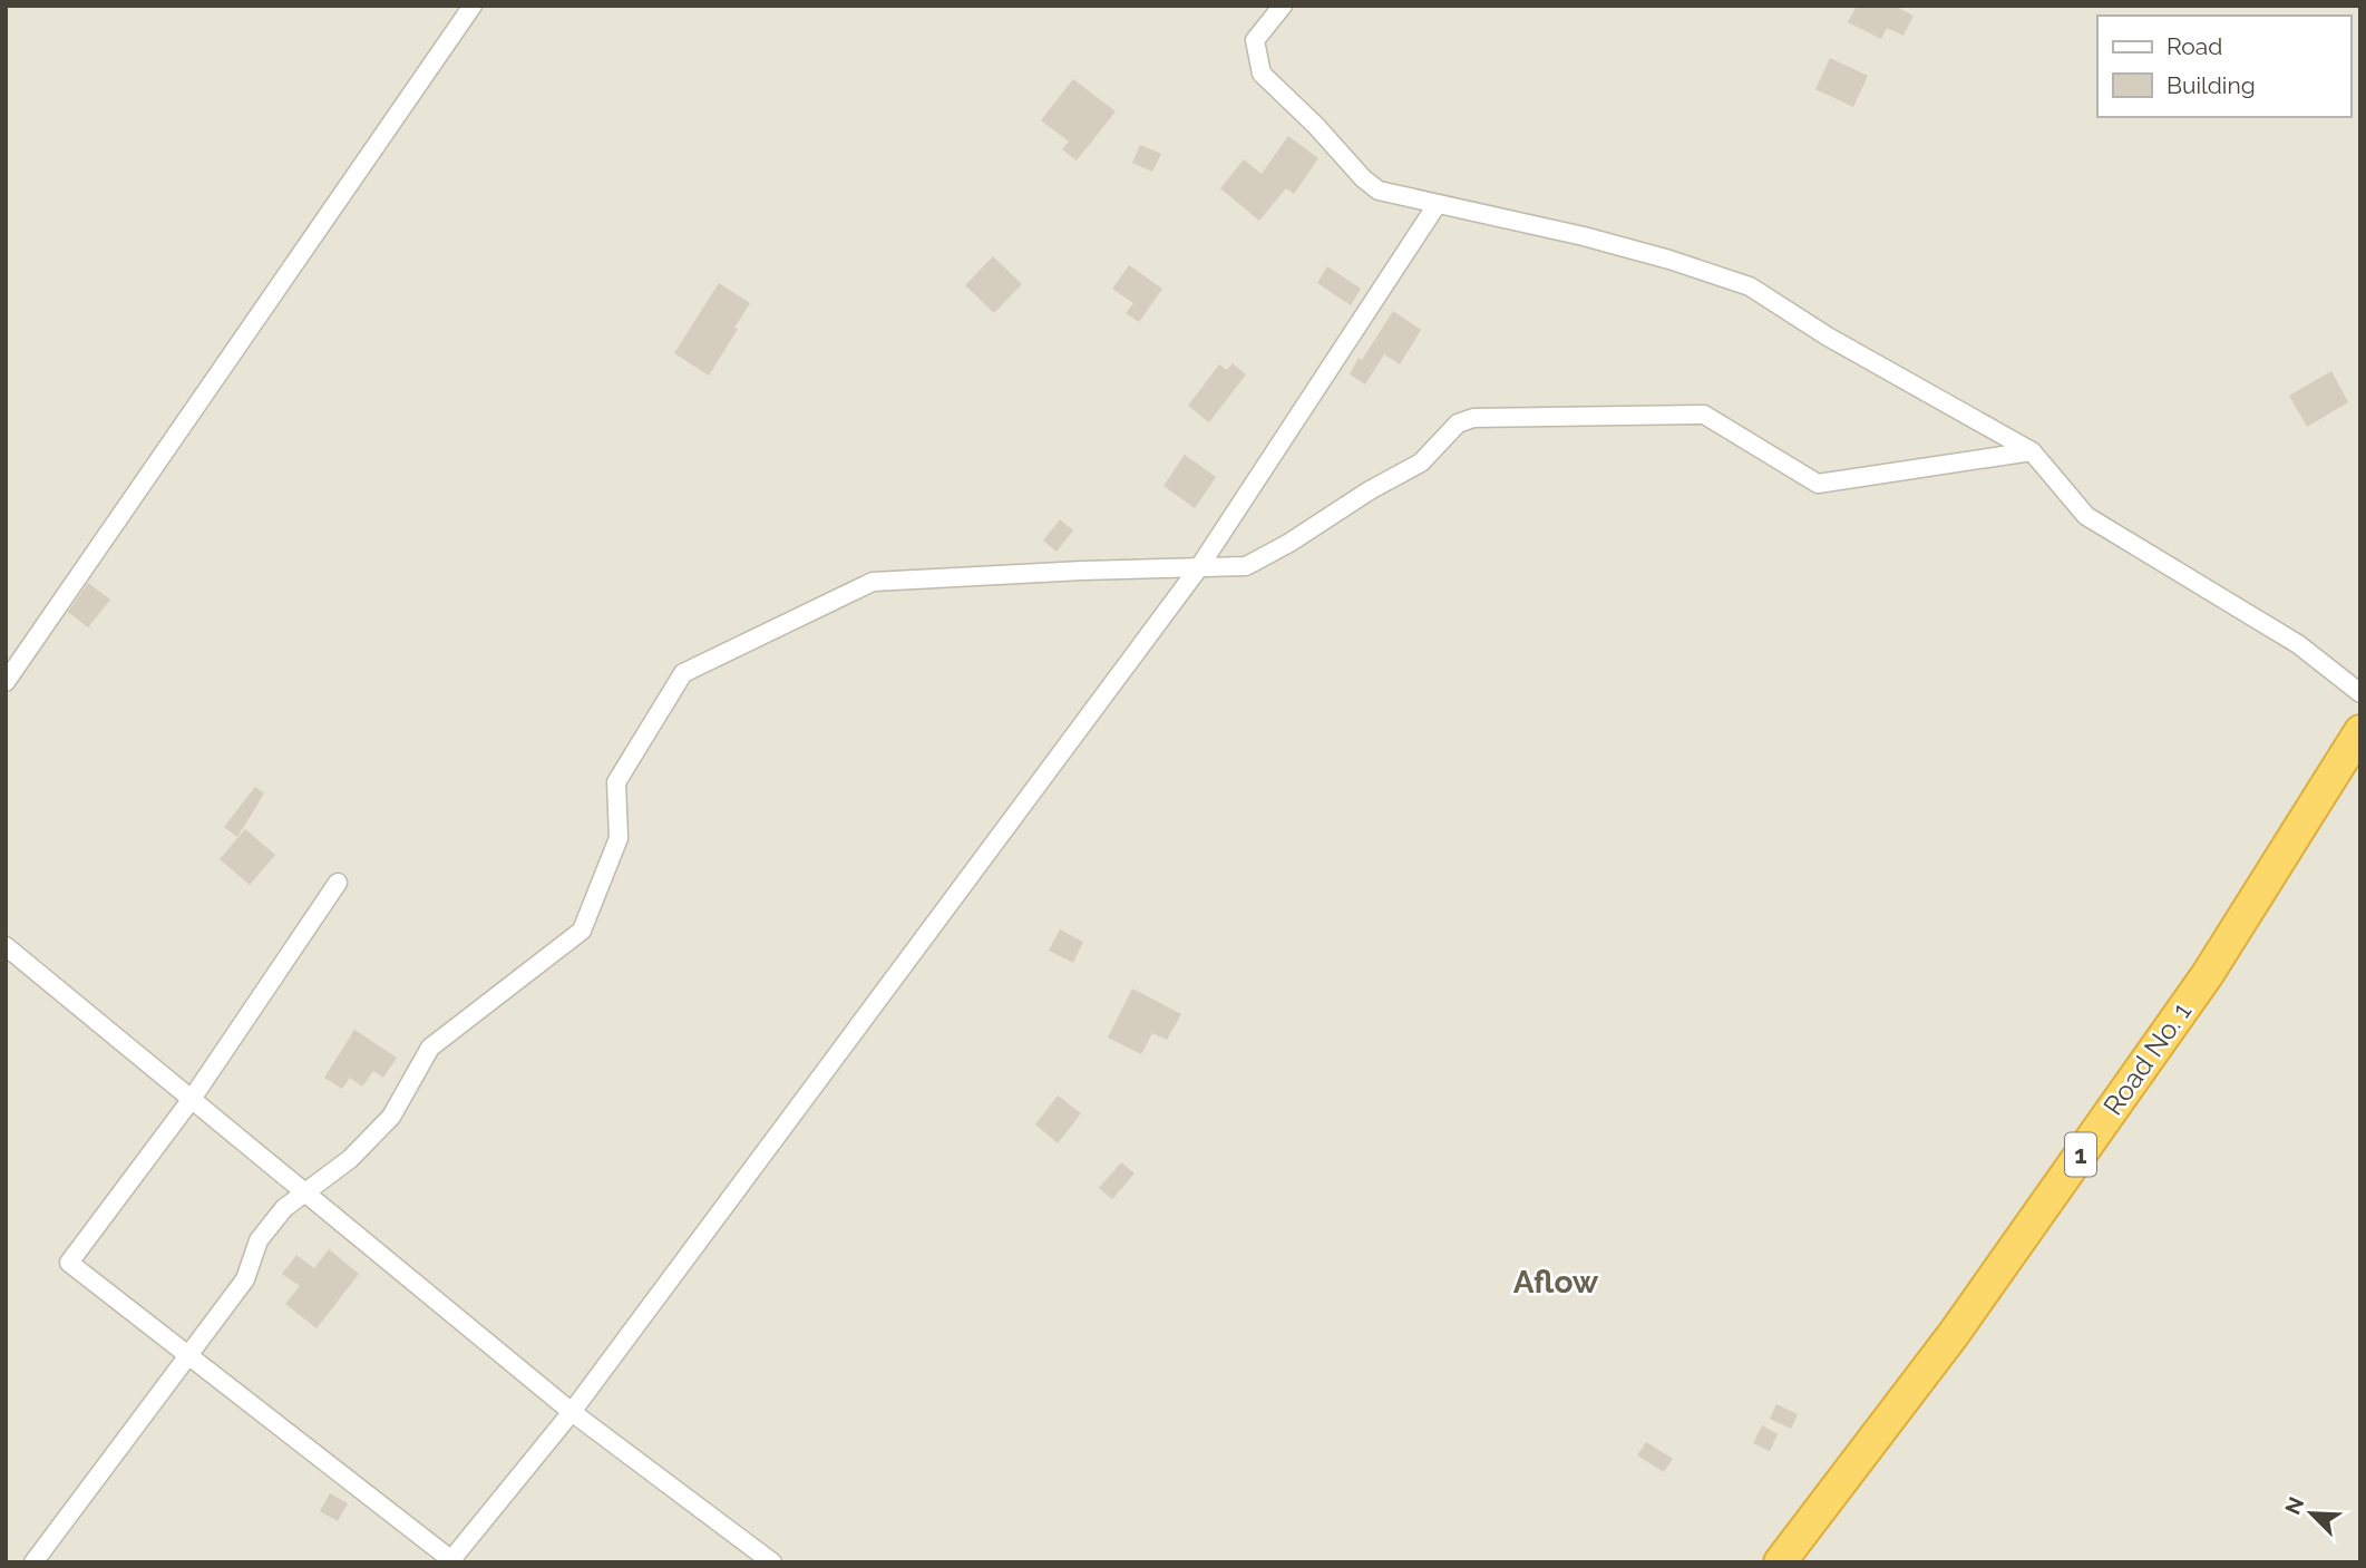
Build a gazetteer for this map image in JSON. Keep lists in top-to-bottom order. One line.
{"streets":{"highway":["Road No. 1","1"]},"districts":["Aflow"],"legend":["Road","Building"],"north":"top left"}
